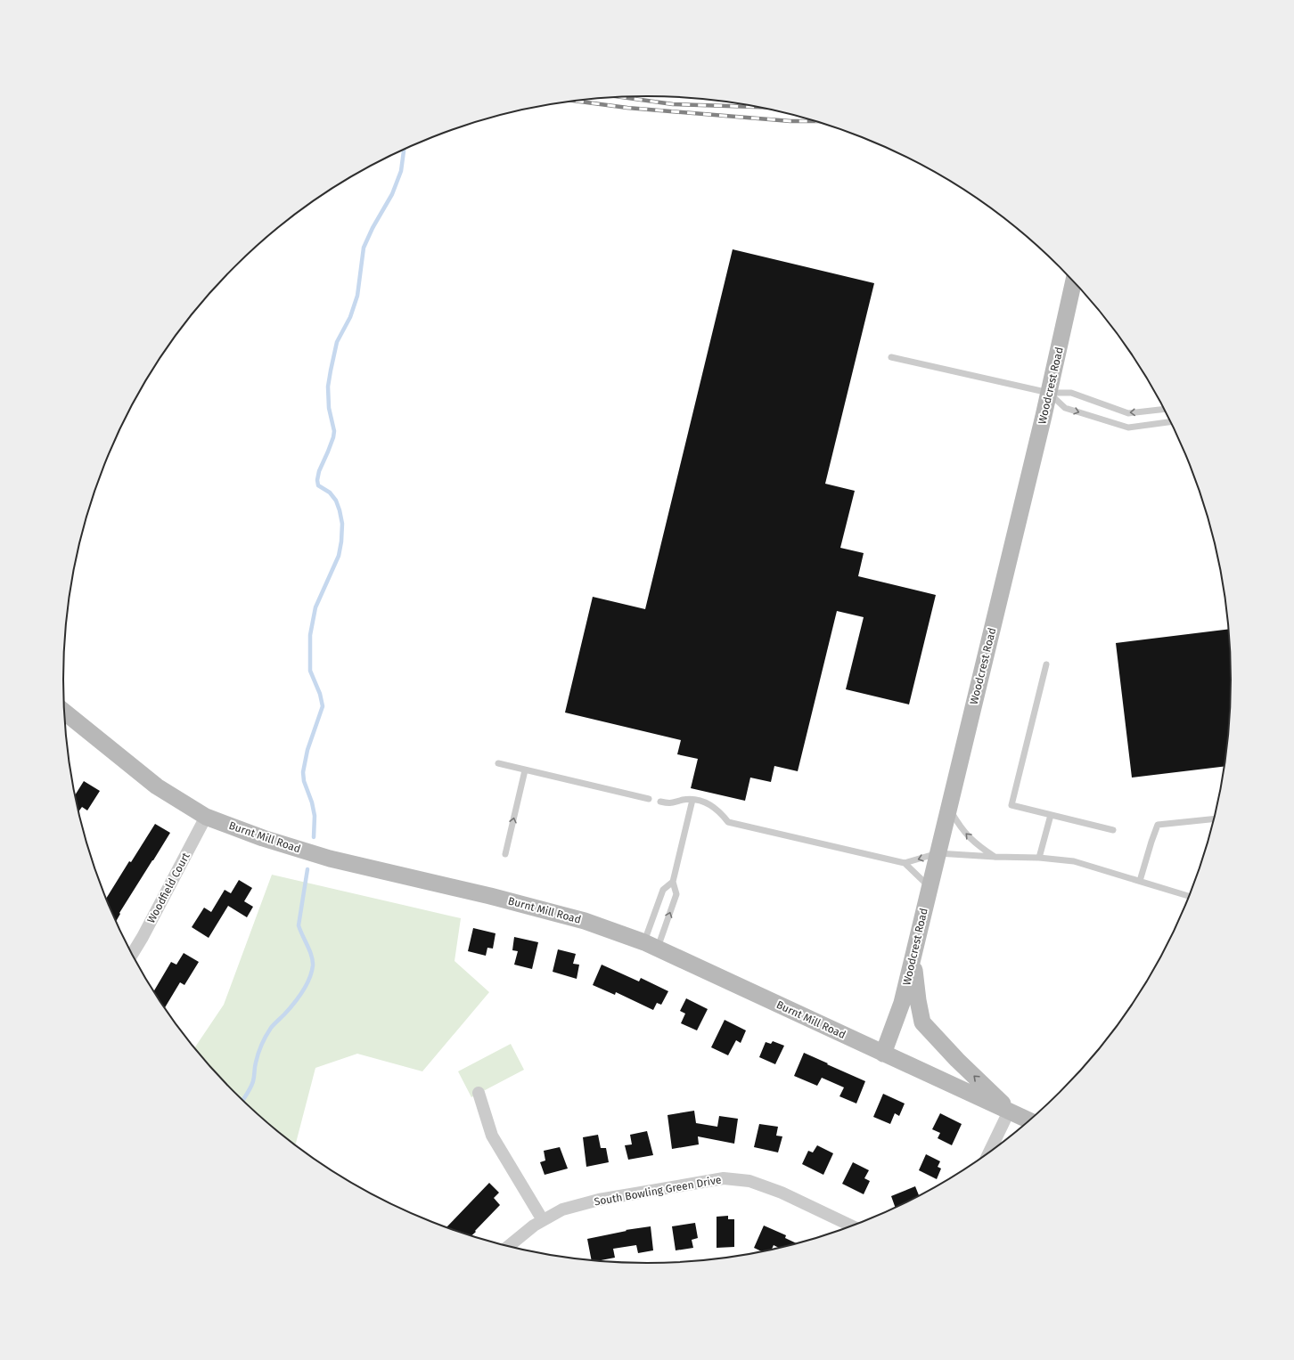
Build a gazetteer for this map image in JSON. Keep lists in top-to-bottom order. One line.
{"streets":{"main road":["Woodcrest Road","Burnt Mill Road"],"street":["Woodfield Court","South Bowling Green Drive"]},"crossings":[["Woodcrest Road","Burnt Mill Road"],["Burnt Mill Road","Woodfield Court"]]}
